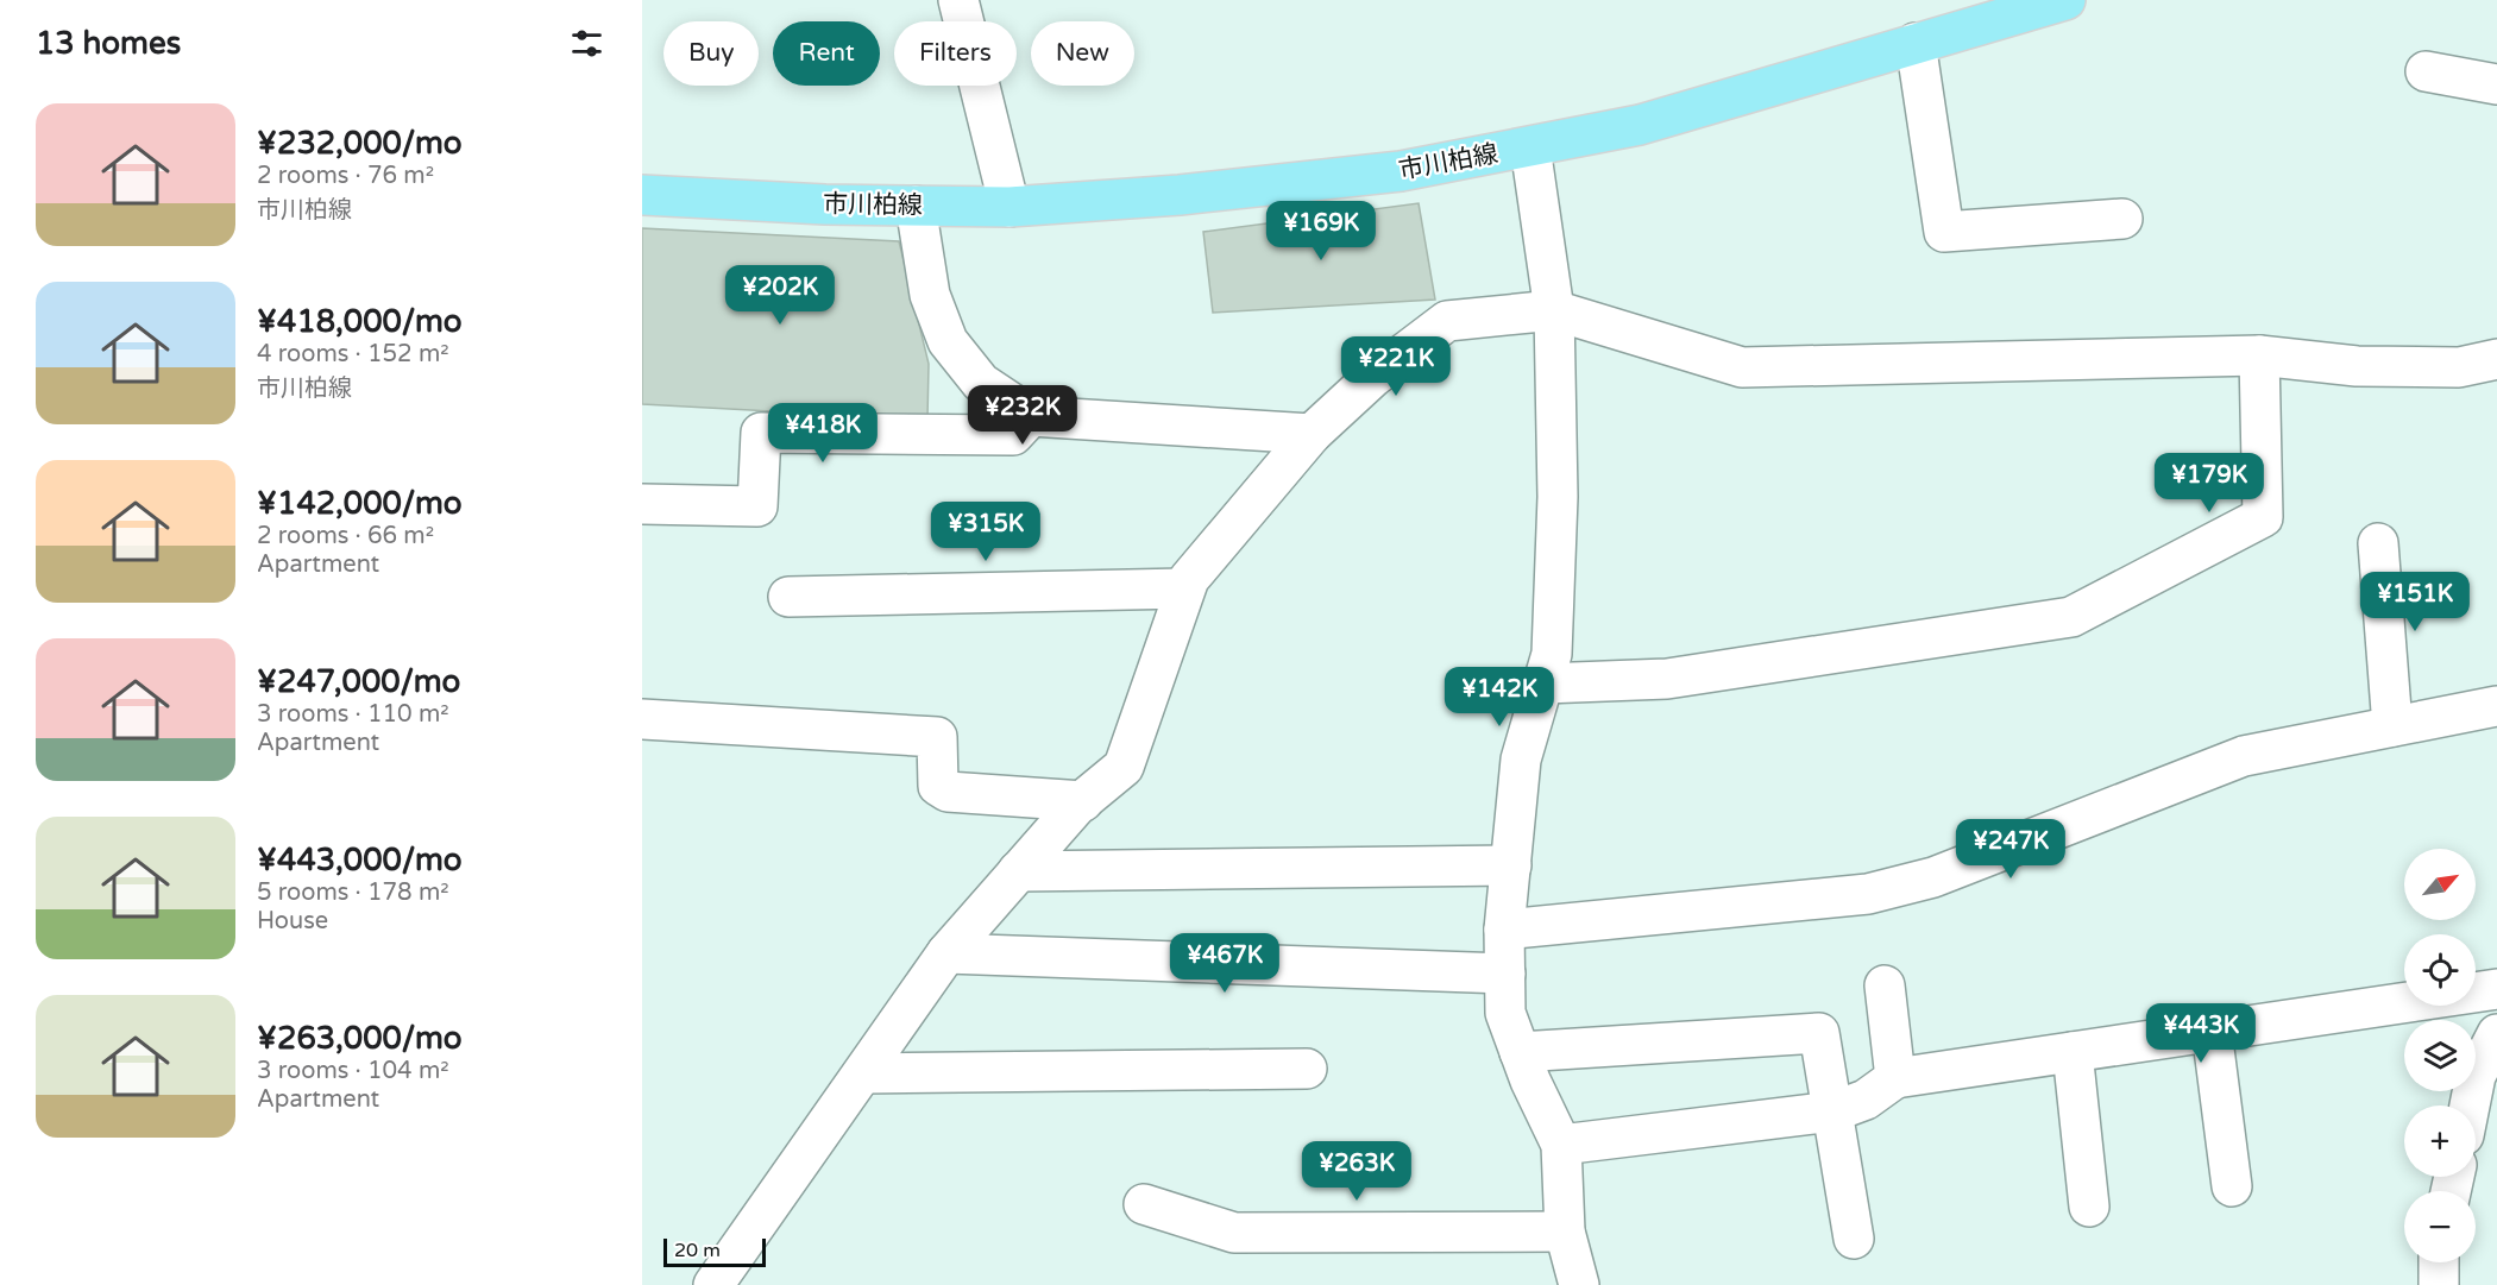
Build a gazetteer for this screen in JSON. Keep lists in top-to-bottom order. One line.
{"streets":{"main road":["市川柏線"]},"scale_bar":"20 m","north":"top right","page":{"heading":"13 homes","chip":["Buy","Rent","Filters","New"],"list":[{"name":"¥232,000/mo","note":"2 rooms · 76 m² · 市川柏線"},{"name":"¥418,000/mo","note":"4 rooms · 152 m² · 市川柏線"},{"name":"¥142,000/mo","note":"2 rooms · 66 m² · Apartment"},{"name":"¥247,000/mo","note":"3 rooms · 110 m² · Apartment"},{"name":"¥443,000/mo","note":"5 rooms · 178 m² · House"},{"name":"¥263,000/mo","note":"3 rooms · 104 m² · Apartment"}],"price":["¥169K","¥202K","¥221K","¥232K","¥418K","¥179K","¥315K","¥151K","¥142K","¥247K","¥467K","¥443K","¥263K"],"map_buttons":["+","−"],"scale":"20 m"}}
